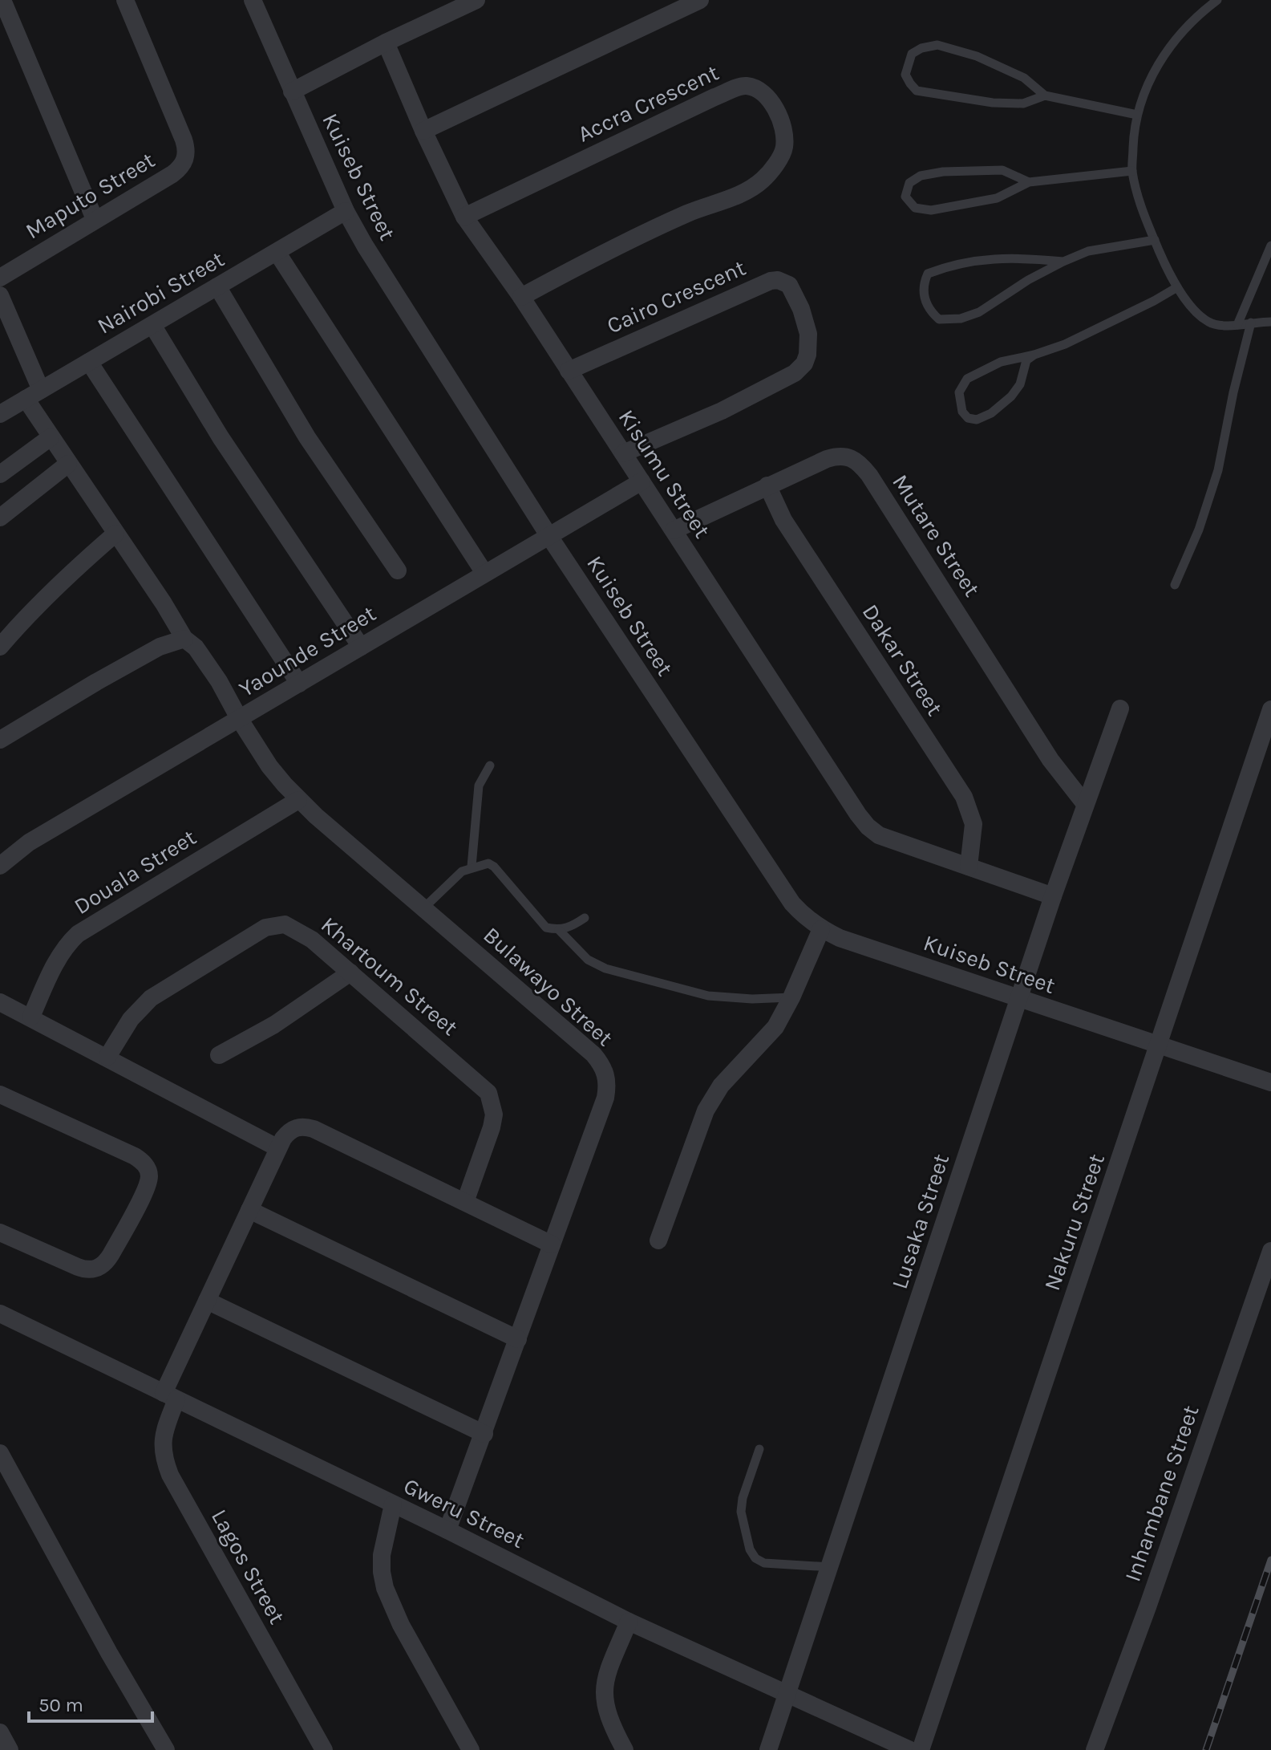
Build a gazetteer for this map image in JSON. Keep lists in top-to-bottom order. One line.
{"streets":{"street":["Accra Crescent","Kuiseb Street","Maputo Street","Nairobi Street","Cairo Crescent","Kisumu Street","Mutare Street","Yaounde Street","Dakar Street","Douala Street","Khartoum Street","Bulawayo Street","Lusaka Street","Nakuru Street","Inhambane Street","Gweru Street","Lagos Street"]},"crossings":[["Accra Crescent","Kisumu Street"],["Kuiseb Street","Nairobi Street"],["Kuiseb Street","Yaounde Street"],["Kuiseb Street","Lusaka Street"],["Kuiseb Street","Nakuru Street"],["Nairobi Street","Bulawayo Street"],["Cairo Crescent","Kisumu Street"],["Kisumu Street","Mutare Street"],["Kisumu Street","Yaounde Street"],["Kisumu Street","Dakar Street"],["Kisumu Street","Lusaka Street"],["Mutare Street","Dakar Street"],["Mutare Street","Lusaka Street"],["Yaounde Street","Bulawayo Street"],["Douala Street","Bulawayo Street"],["Khartoum Street","Lagos Street"],["Bulawayo Street","Gweru Street"],["Bulawayo Street","Lagos Street"],["Lusaka Street","Gweru Street"],["Gweru Street","Lagos Street"]],"scale_bar":"50 m"}
